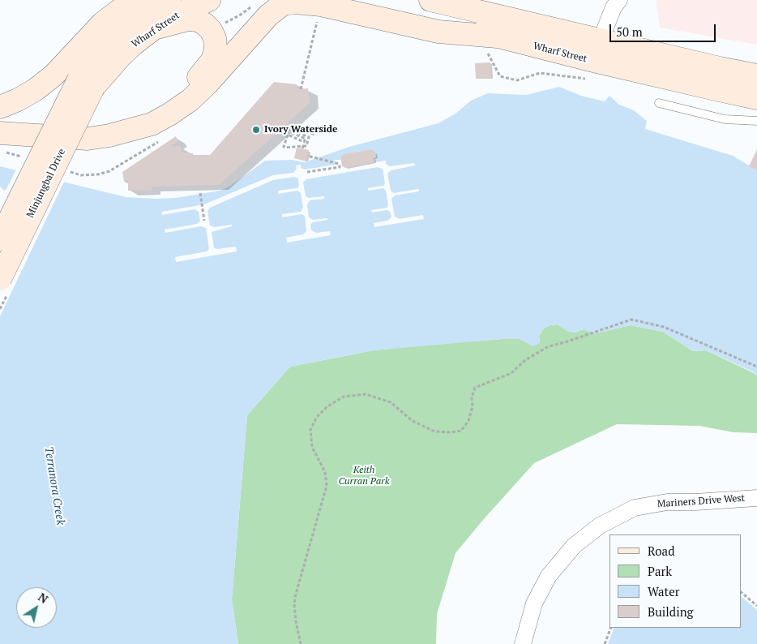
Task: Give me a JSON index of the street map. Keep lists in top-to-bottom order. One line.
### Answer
{"streets":{"main road":["Wharf Street","Minjungbal Drive"],"street":["Mariners Drive West"]},"crossings":[["Wharf Street","Minjungbal Drive"]],"water":["Terranora Creek"],"parks":["Keith Curran Park"],"places":["Ivory Waterside"],"legend":["Road","Park","Water","Building"],"scale_bar":"50 m","north":"top right"}
